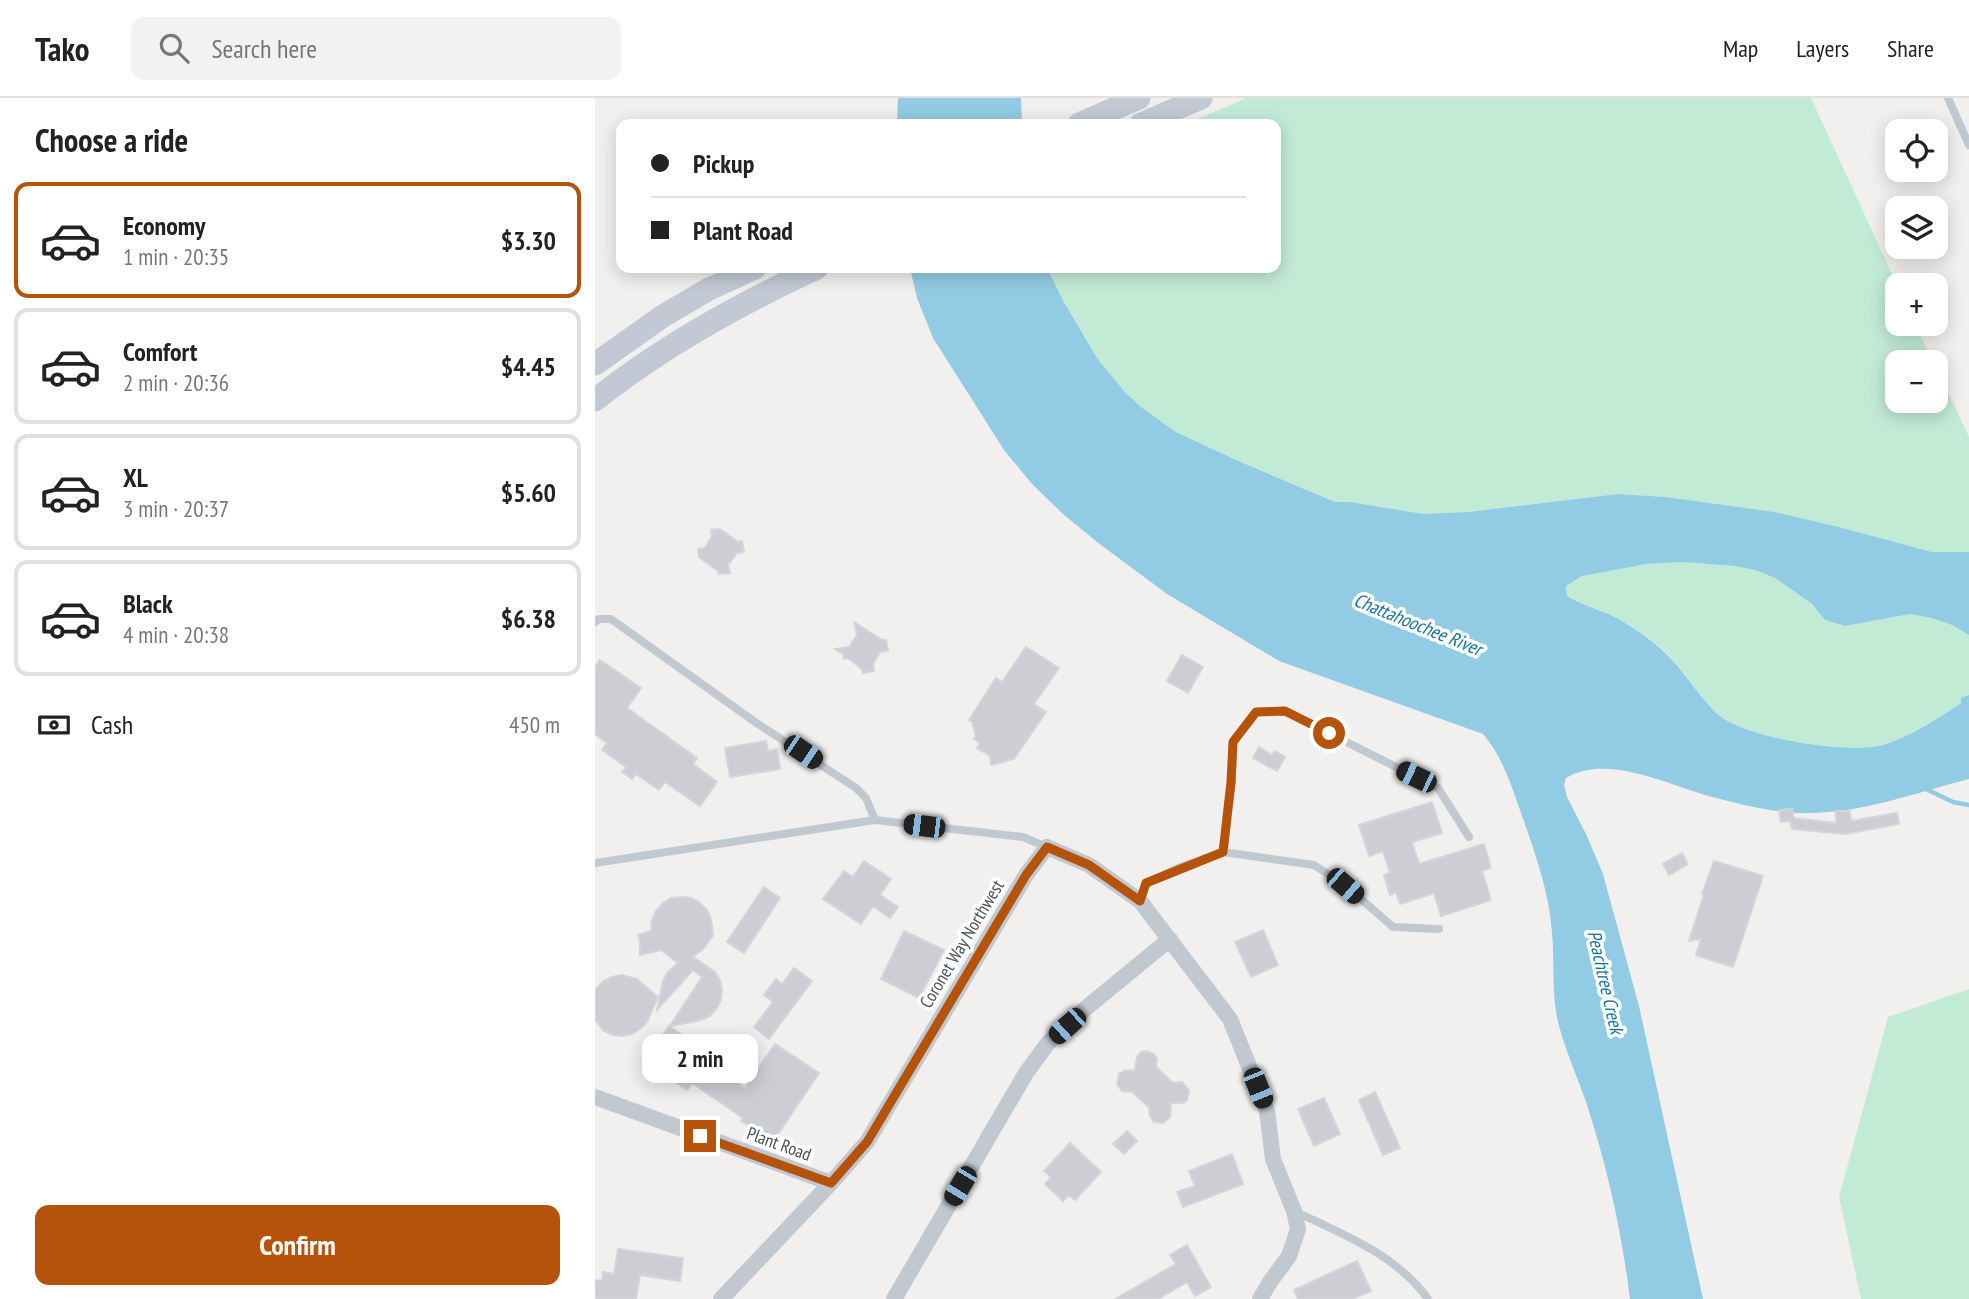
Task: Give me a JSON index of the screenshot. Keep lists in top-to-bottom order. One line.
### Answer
{"streets":{"street":["Coronet Way Northwest","Plant Road"]},"crossings":[["Coronet Way Northwest","Plant Road"]],"water":["Chattahoochee River","Peachtree Creek"],"page":{"header":"Tako","search":"Search here","nav":["Map","Layers","Share"],"heading":"Choose a ride","map_buttons":["+","−"],"banner":["Pickup","Plant Road"],"list":[{"name":"Economy","note":"1 min · 20:35","value":"$3.30"},{"name":"Comfort","note":"2 min · 20:36","value":"$4.45"},{"name":"XL","note":"3 min · 20:37","value":"$5.60"},{"name":"Black","note":"4 min · 20:38","value":"$6.38"}],"pay":["Cash","450 m"],"bubble":"2 min","buttons":"Confirm"}}
